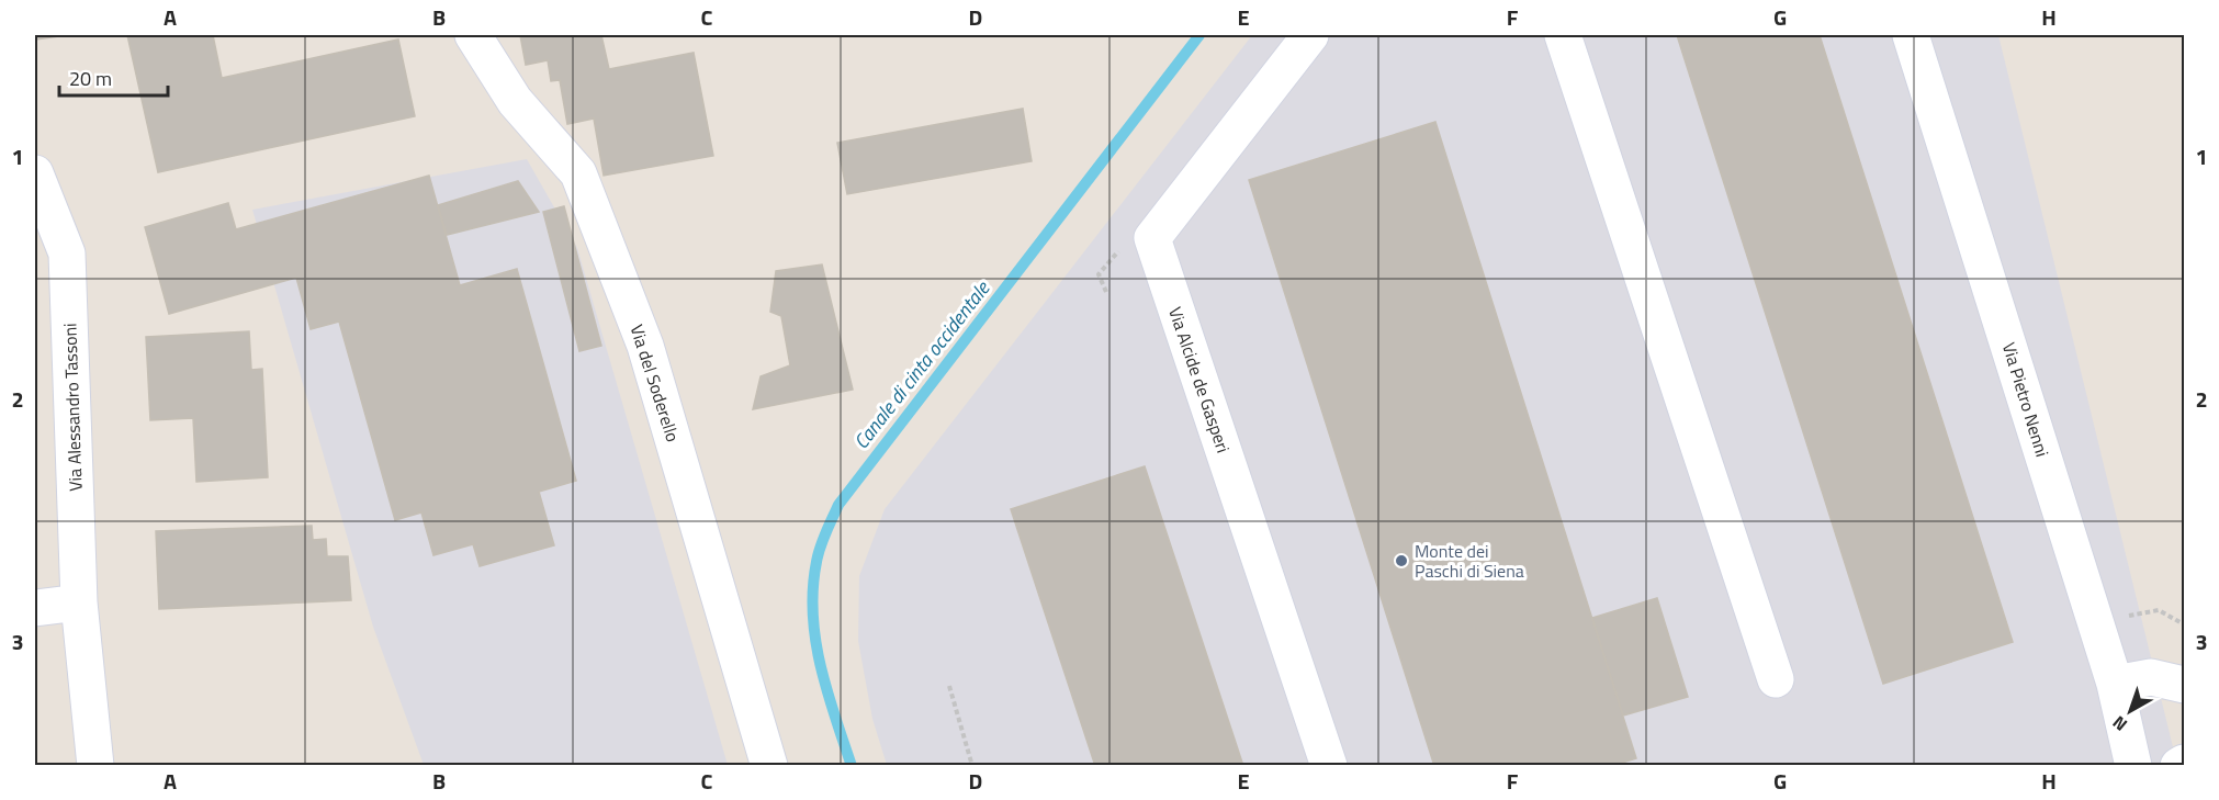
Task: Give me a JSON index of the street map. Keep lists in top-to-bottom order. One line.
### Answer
{"streets":{"street":["Via Alcide de Gasperi","Via del Soderello","Via Pietro Nenni","Via Alessandro Tassoni"]},"water":["Canale di cinta occidentale"],"places":["Monte dei Paschi di Siena"],"scale_bar":"20 m","north":"bottom left","grid":{"columns":["A","B","C","D","E","F","G","H"],"rows":["1","2","3"]}}
